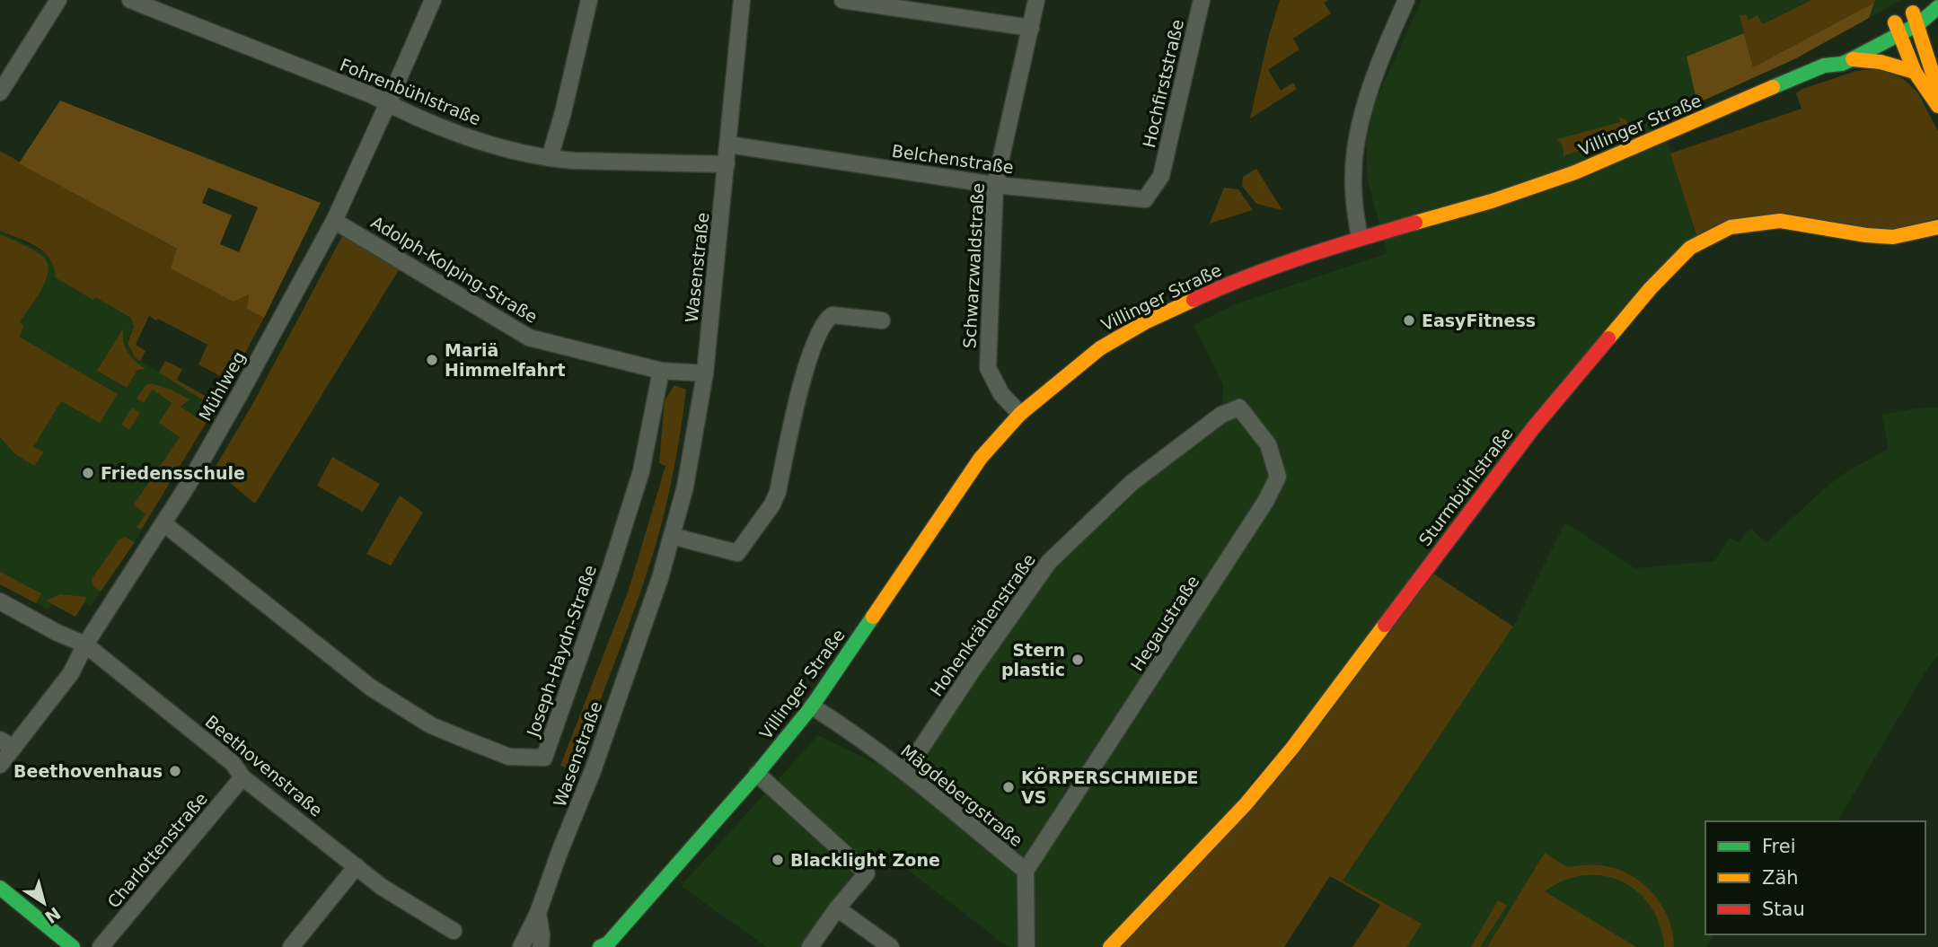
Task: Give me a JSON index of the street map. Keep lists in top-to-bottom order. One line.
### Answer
{"streets":{"main road":["Villinger Straße","Sturmbühlstraße"],"street":["Hochfirststraße","Fohrenbühlstraße","Belchenstraße","Schwarzwaldstraße","Wasenstraße","Adolph-Kolping-Straße","Mühlweg","Hegaustraße","Hohenkrähenstraße","Joseph-Haydn-Straße","Beethovenstraße","Mägdebergstraße","Charlottenstraße"]},"crossings":[["Hochfirststraße","Belchenstraße"],["Fohrenbühlstraße","Wasenstraße"],["Fohrenbühlstraße","Mühlweg"],["Villinger Straße","Schwarzwaldstraße"],["Villinger Straße","Mägdebergstraße"],["Belchenstraße","Schwarzwaldstraße"],["Belchenstraße","Wasenstraße"],["Wasenstraße","Adolph-Kolping-Straße"],["Adolph-Kolping-Straße","Mühlweg"],["Adolph-Kolping-Straße","Joseph-Haydn-Straße"],["Mühlweg","Joseph-Haydn-Straße"],["Mühlweg","Beethovenstraße"],["Hegaustraße","Hohenkrähenstraße"],["Hegaustraße","Mägdebergstraße"],["Hohenkrähenstraße","Mägdebergstraße"],["Beethovenstraße","Charlottenstraße"]],"places":["EasyFitness","Mariä Himmelfahrt","Friedensschule","Stern plastic","Beethovenhaus","KÖRPERSCHMIEDE VS","Blacklight Zone"],"legend":["Frei","Zäh","Stau"],"north":"bottom right"}
